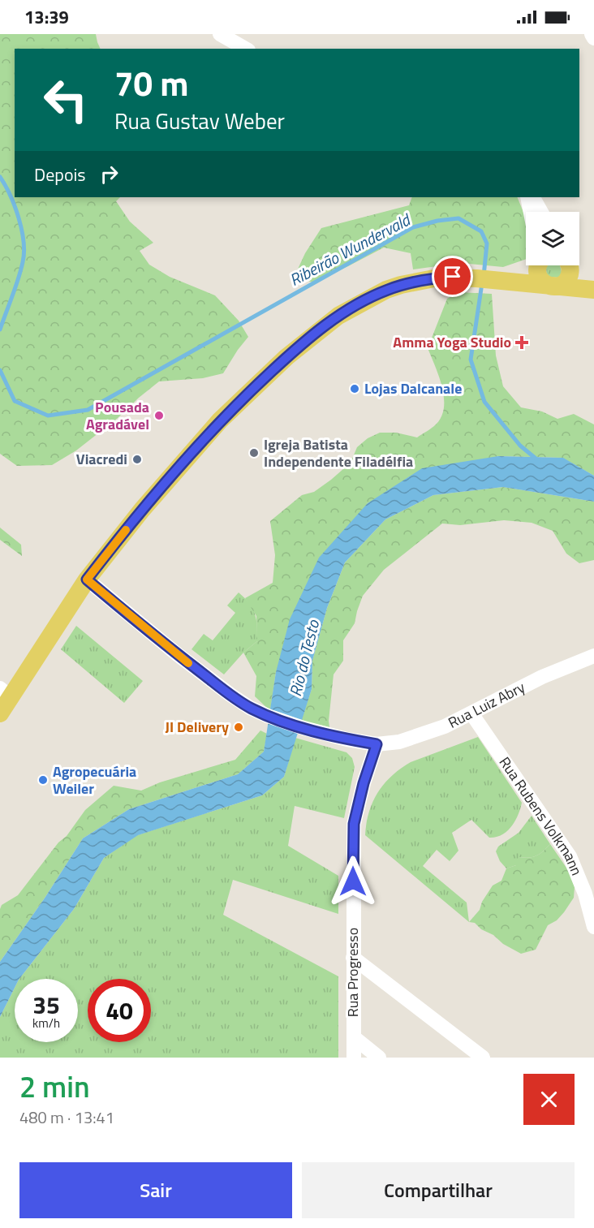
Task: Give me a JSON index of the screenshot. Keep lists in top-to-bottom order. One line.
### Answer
{"streets":{"street":["Rua Luiz Abry","Rua Rubens Volkmann","Rua Progresso"]},"crossings":[["Rua Luiz Abry","Rua Rubens Volkmann"],["Rua Luiz Abry","Rua Progresso"]],"water":["Ribeirão Wundervald","Rio do Testo"],"places":{"health":["Amma Yoga Studio"],"other":["Lojas Dalcanale","Pousada Agradável","Igreja Batista Independente Filadélfia","Viacredi","JI Delivery","Agropecuária Weiler"]},"page":{"status":"13:39","turn":["70 m","Rua Gustav Weber"],"then":"Depois","speed":"35 km/h","limit":"40","heading":["2 min","480 m · 13:41"],"buttons":["Sair","Compartilhar"]}}
